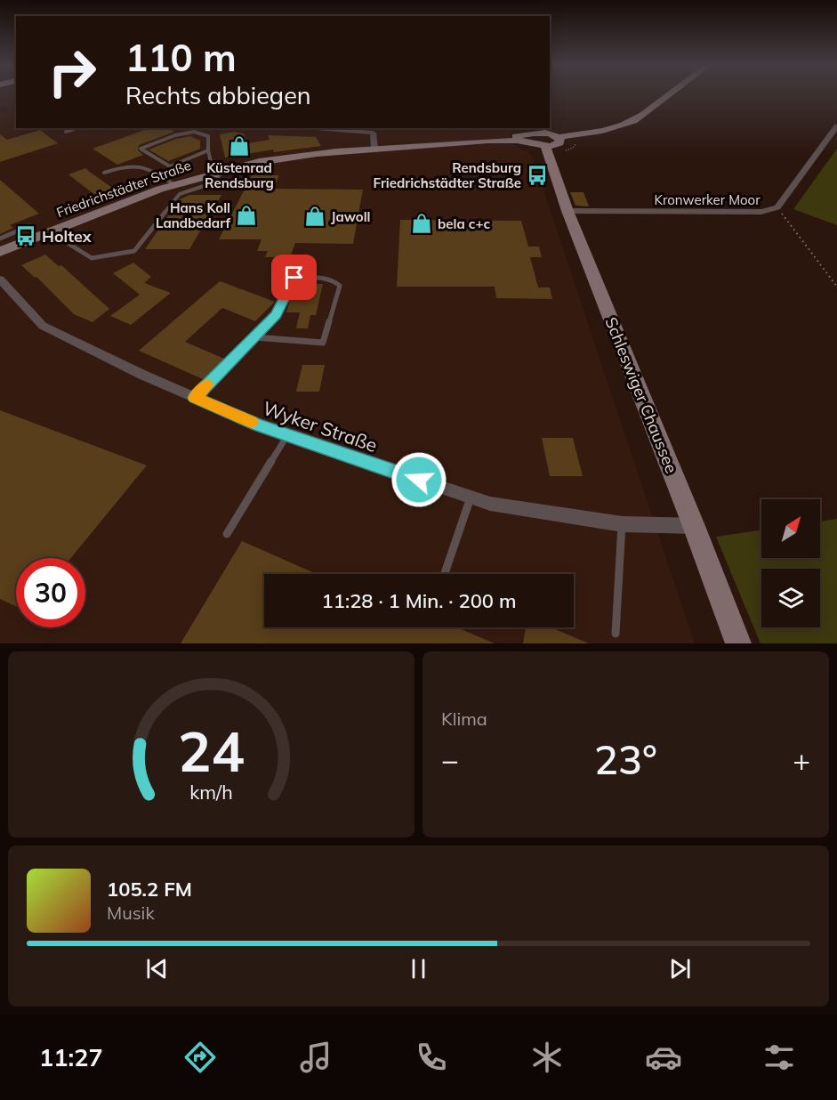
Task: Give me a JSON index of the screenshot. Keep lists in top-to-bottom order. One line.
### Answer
{"streets":{"street":["Friedrichstädter Straße","Kronwerker Moor","Schleswiger Chaussee","Wyker Straße"]},"crossings":[["Friedrichstädter Straße","Schleswiger Chaussee"],["Kronwerker Moor","Schleswiger Chaussee"],["Schleswiger Chaussee","Wyker Straße"]],"places":{"shop":["Küstenrad Rendsburg","Hans Koll Landbedarf","Jawoll","bela c+c"],"bus stop":["Rendsburg Friedrichstädter Straße","Holtex"]},"north":"top right","page":{"turn":["110 m","Rechts abbiegen"],"limit":"30","trip":"11:28 · 1 Min. · 200 m","tile":"Klima","heat":["−","23°","+"],"song":["105.2 FM","Musik"],"tabs":"11:27","gauge":["24","km/h"]}}
